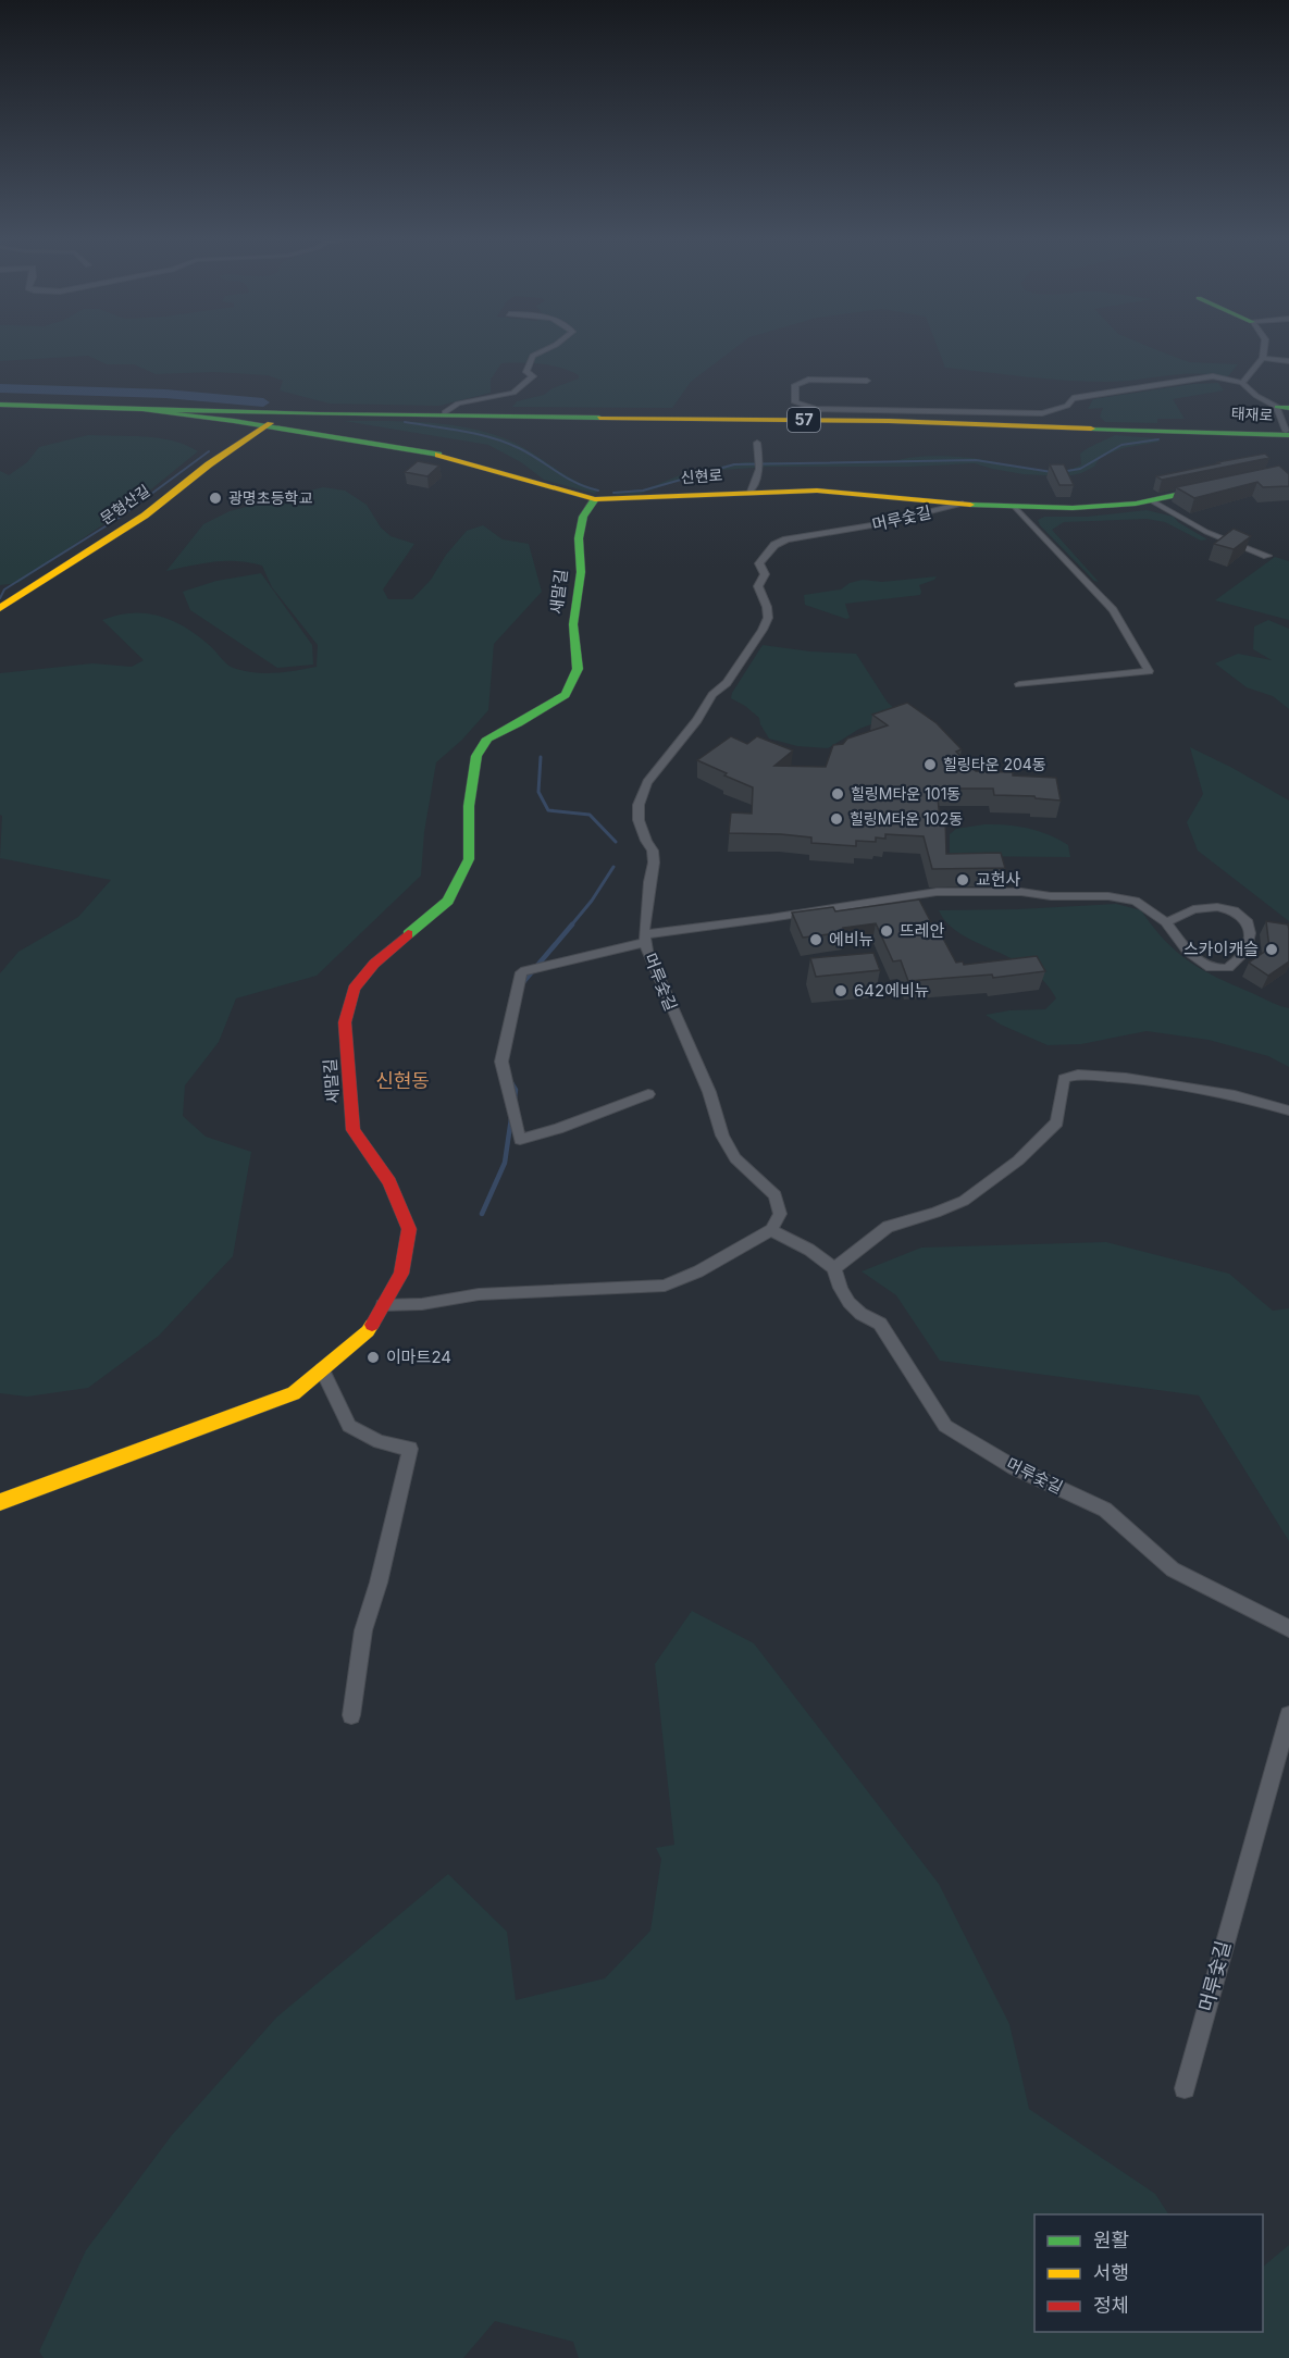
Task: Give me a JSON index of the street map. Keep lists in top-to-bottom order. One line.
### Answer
{"streets":{"main road":["태재로","57","신현로","문형산길","새말길"],"street":["머루숯길"]},"crossings":[["태재로","신현로"],["신현로","문형산길"],["신현로","머루숯길"],["신현로","새말길"]],"districts":["신현동"],"places":["광명초등학교","힐링타운 204동","힐링M타운 101동","힐링M타운 102동","교헌사","뜨레안","에비뉴","스카이캐슬","642에비뉴","이마트24"],"legend":["원활","서행","정체"]}
